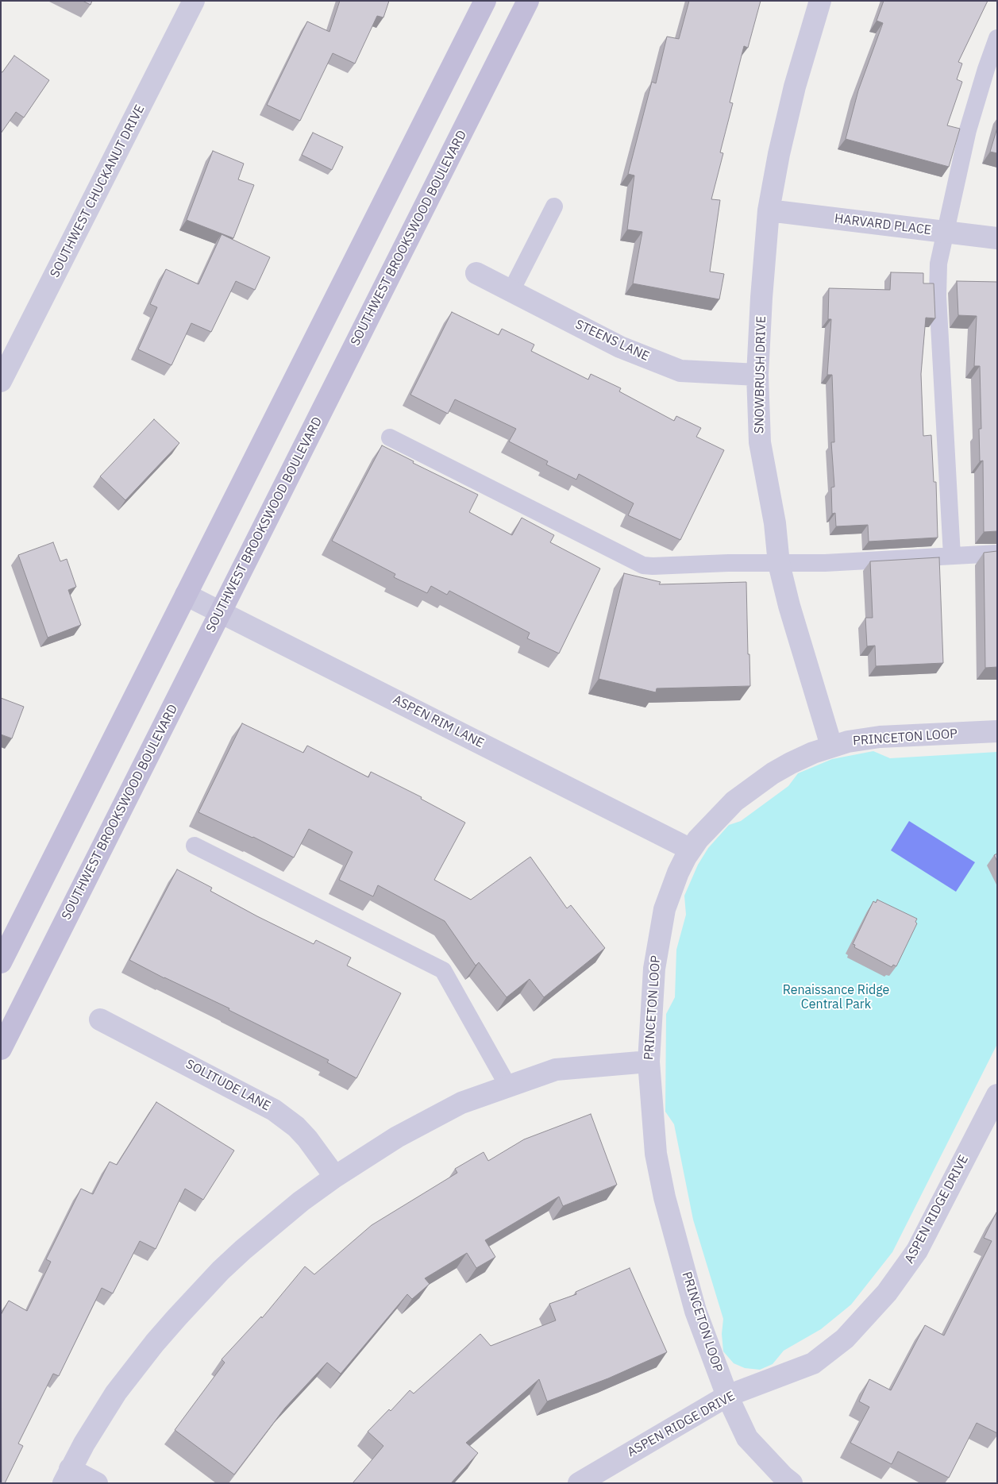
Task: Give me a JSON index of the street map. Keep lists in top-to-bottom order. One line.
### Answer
{"streets":{"main road":["SOUTHWEST BROOKSWOOD BOULEVARD"],"street":["SOUTHWEST CHUCKANUT DRIVE","HARVARD PLACE","STEENS LANE","SNOWBRUSH DRIVE","ASPEN RIM LANE","PRINCETON LOOP","SOLITUDE LANE","ASPEN RIDGE DRIVE"]},"crossings":[["HARVARD PLACE","SNOWBRUSH DRIVE"],["SOUTHWEST BROOKSWOOD BOULEVARD","ASPEN RIM LANE"],["STEENS LANE","SNOWBRUSH DRIVE"],["SNOWBRUSH DRIVE","PRINCETON LOOP"],["ASPEN RIM LANE","PRINCETON LOOP"],["PRINCETON LOOP","ASPEN RIDGE DRIVE"]],"parks":["Renaissance Ridge Central Park"]}
